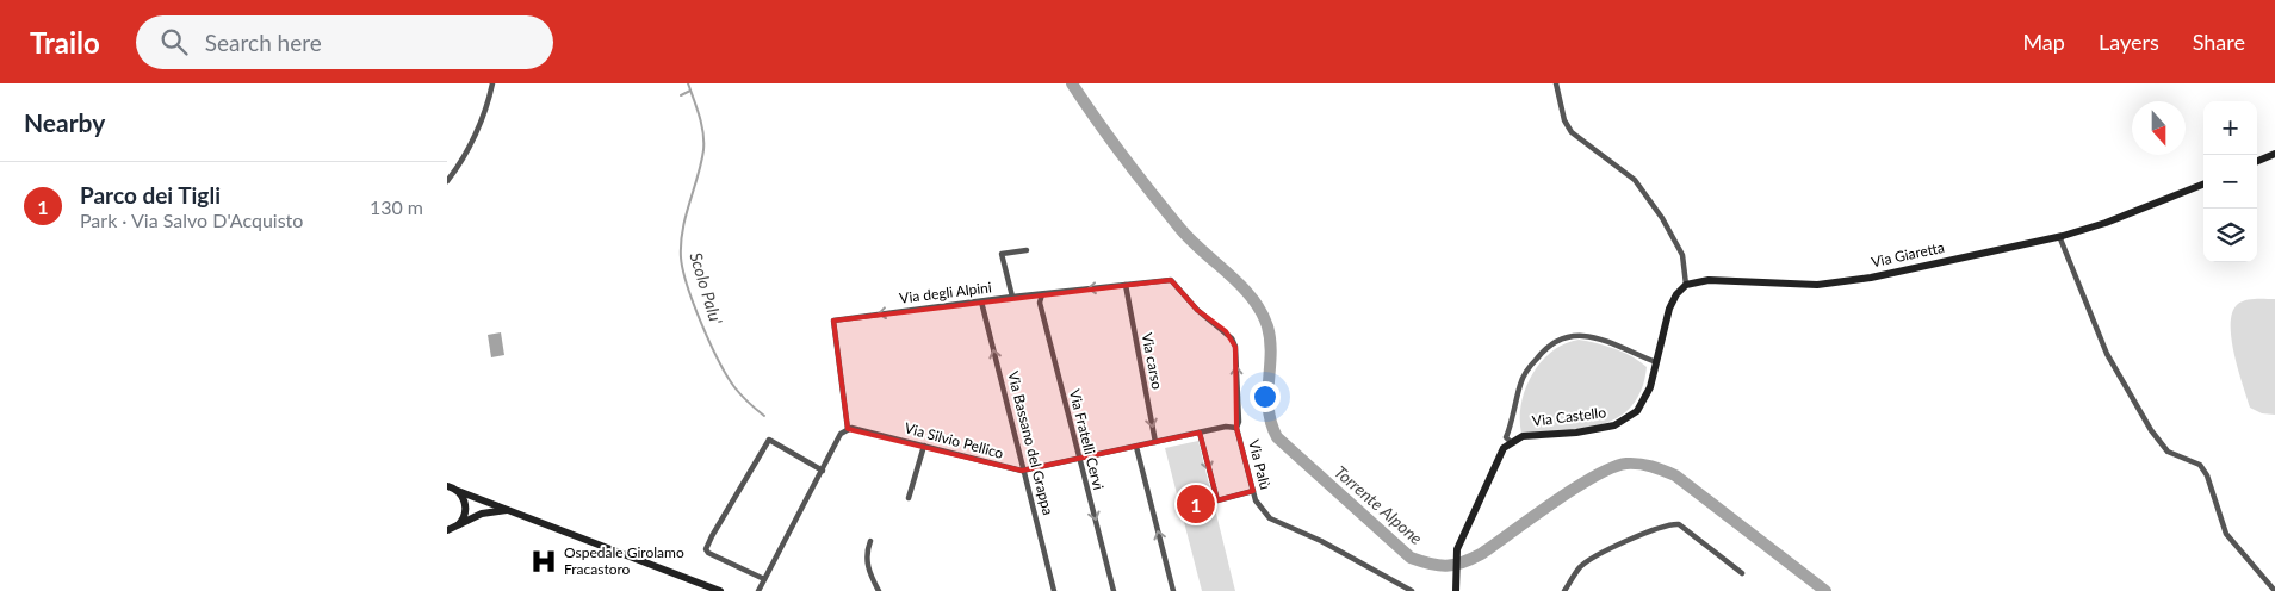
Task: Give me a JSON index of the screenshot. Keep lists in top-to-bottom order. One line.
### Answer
{"streets":{"street":["Via Giaretta","Via degli Alpini","Via carso","Via Castello","Via Fratelli Cervi","Via Silvio Pellico","Via Bassano del Grappa","Via Palù"]},"crossings":[["Via degli Alpini","Via carso"],["Via degli Alpini","Via Fratelli Cervi"],["Via degli Alpini","Via Silvio Pellico"],["Via degli Alpini","Via Bassano del Grappa"],["Via degli Alpini","Via Palù"],["Via carso","Via Silvio Pellico"],["Via Fratelli Cervi","Via Silvio Pellico"],["Via Silvio Pellico","Via Bassano del Grappa"],["Via Silvio Pellico","Via Palù"]],"one_way":["Via carso","Via Fratelli Cervi","Via Bassano del Grappa","Via Palù"],"water":["Scolo Palu'","Torrente Alpone"],"places":{"hospital":["Ospedale Girolamo Fracastoro"]},"north":"bottom","page":{"header":"Trailo","search":"Search here","nav":["Map","Layers","Share"],"heading":"Nearby","map_buttons":["+","−"],"list":[{"mark":"1","name":"Parco dei Tigli","note":"Park · Via Salvo D'Acquisto","value":"130 m"}],"pins":"1"}}
